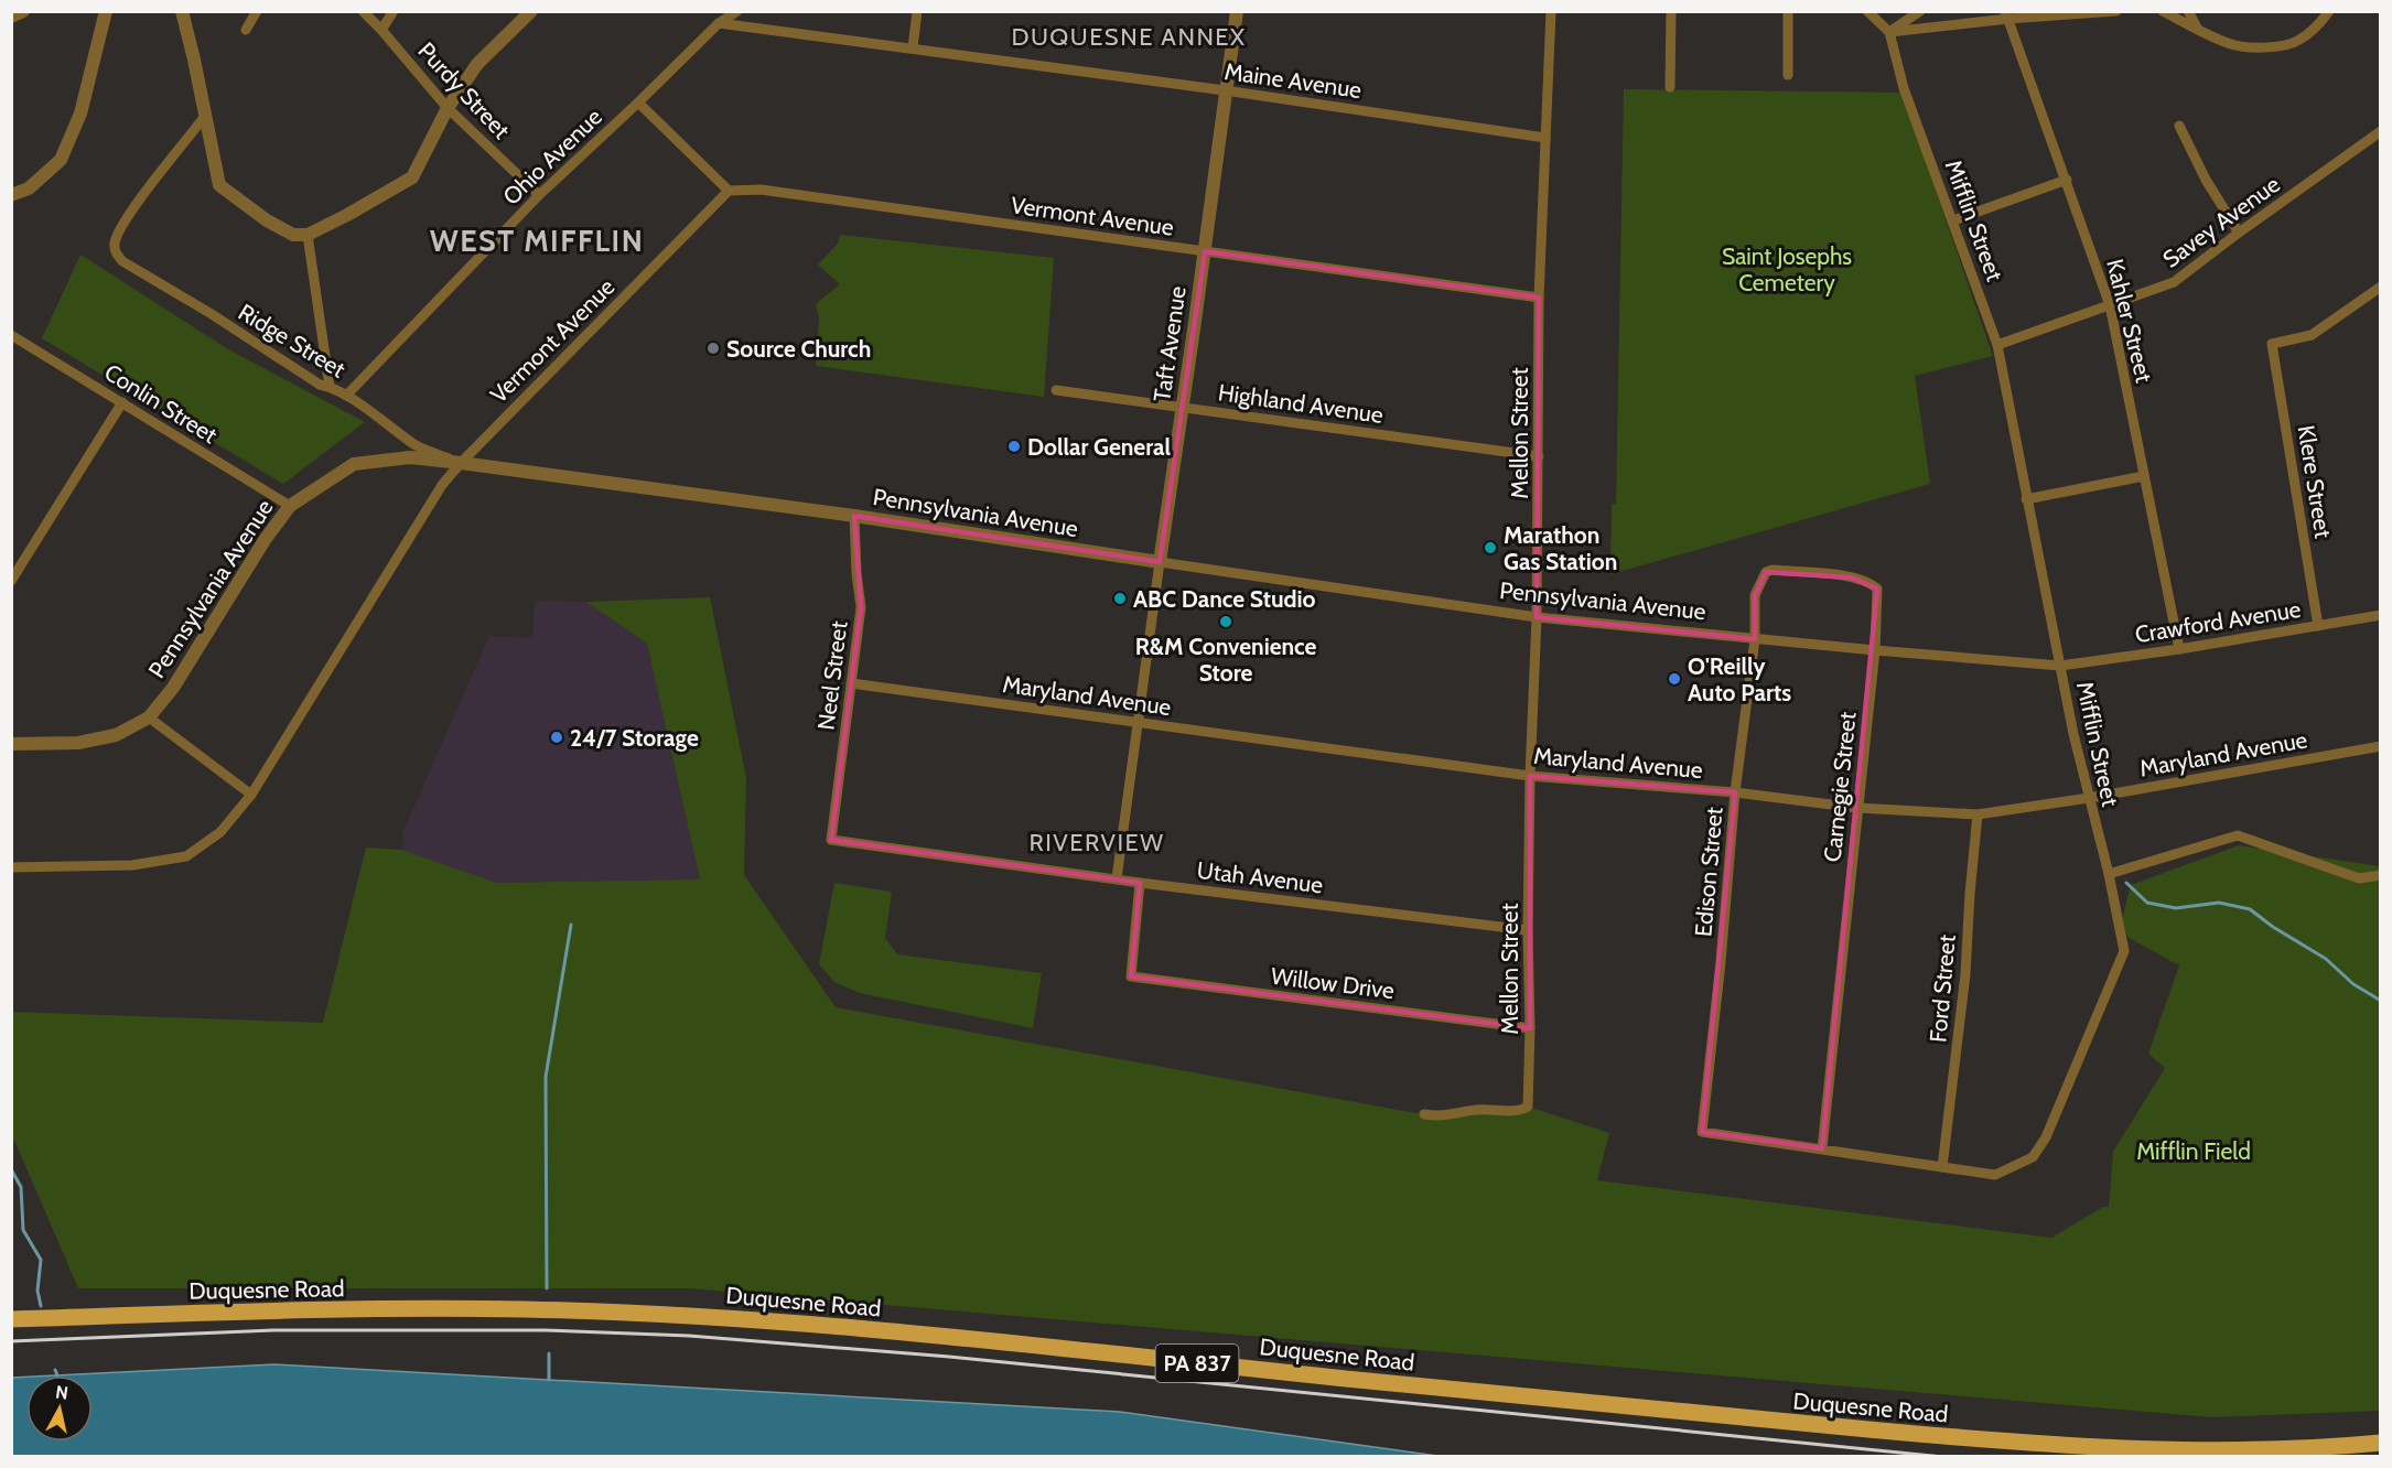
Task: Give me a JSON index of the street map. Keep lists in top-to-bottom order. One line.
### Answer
{"streets":{"main road":["Duquesne Road","PA 837"],"street":["Maine Avenue","Purdy Street","Ohio Avenue","Vermont Avenue","Mifflin Street","Savey Avenue","Kahler Street","Ridge Street","Taft Avenue","Conlin Street","Highland Avenue","Mellon Street","Klere Street","Pennsylvania Avenue","Crawford Avenue","Neel Street","Maryland Avenue","Carnegie Street","Edison Street","Utah Avenue","Willow Drive","Ford Street"]},"crossings":[["Maine Avenue","Ohio Avenue"],["Maine Avenue","Taft Avenue"],["Maine Avenue","Mellon Street"],["Purdy Street","Ohio Avenue"],["Ohio Avenue","Ridge Street"],["Vermont Avenue","Ridge Street"],["Vermont Avenue","Taft Avenue"],["Vermont Avenue","Mellon Street"],["Vermont Avenue","Pennsylvania Avenue"],["Mifflin Street","Savey Avenue"],["Mifflin Street","Pennsylvania Avenue"],["Mifflin Street","Crawford Avenue"],["Mifflin Street","Maryland Avenue"],["Mifflin Street","Carnegie Street"],["Mifflin Street","Edison Street"],["Mifflin Street","Ford Street"],["Savey Avenue","Kahler Street"],["Kahler Street","Crawford Avenue"],["Ridge Street","Pennsylvania Avenue"],["Taft Avenue","Highland Avenue"],["Taft Avenue","Pennsylvania Avenue"],["Taft Avenue","Maryland Avenue"],["Taft Avenue","Utah Avenue"],["Conlin Street","Pennsylvania Avenue"],["Highland Avenue","Mellon Street"],["Mellon Street","Pennsylvania Avenue"],["Mellon Street","Maryland Avenue"],["Mellon Street","Utah Avenue"],["Mellon Street","Willow Drive"],["Klere Street","Crawford Avenue"],["Pennsylvania Avenue","Crawford Avenue"],["Pennsylvania Avenue","Neel Street"],["Pennsylvania Avenue","Carnegie Street"],["Pennsylvania Avenue","Edison Street"],["Neel Street","Maryland Avenue"],["Neel Street","Utah Avenue"],["Maryland Avenue","Carnegie Street"],["Maryland Avenue","Edison Street"],["Maryland Avenue","Ford Street"],["Carnegie Street","Edison Street"],["Utah Avenue","Willow Drive"]],"districts":["DUQUESNE ANNEX","WEST MIFFLIN","RIVERVIEW"],"parks":["Saint Josephs Cemetery","Mifflin Field"],"places":["Source Church","Dollar General","Marathon Gas Station","ABC Dance Studio","R&M Convenience Store","O'Reilly Auto Parts","24/7 Storage"],"north":"top"}
